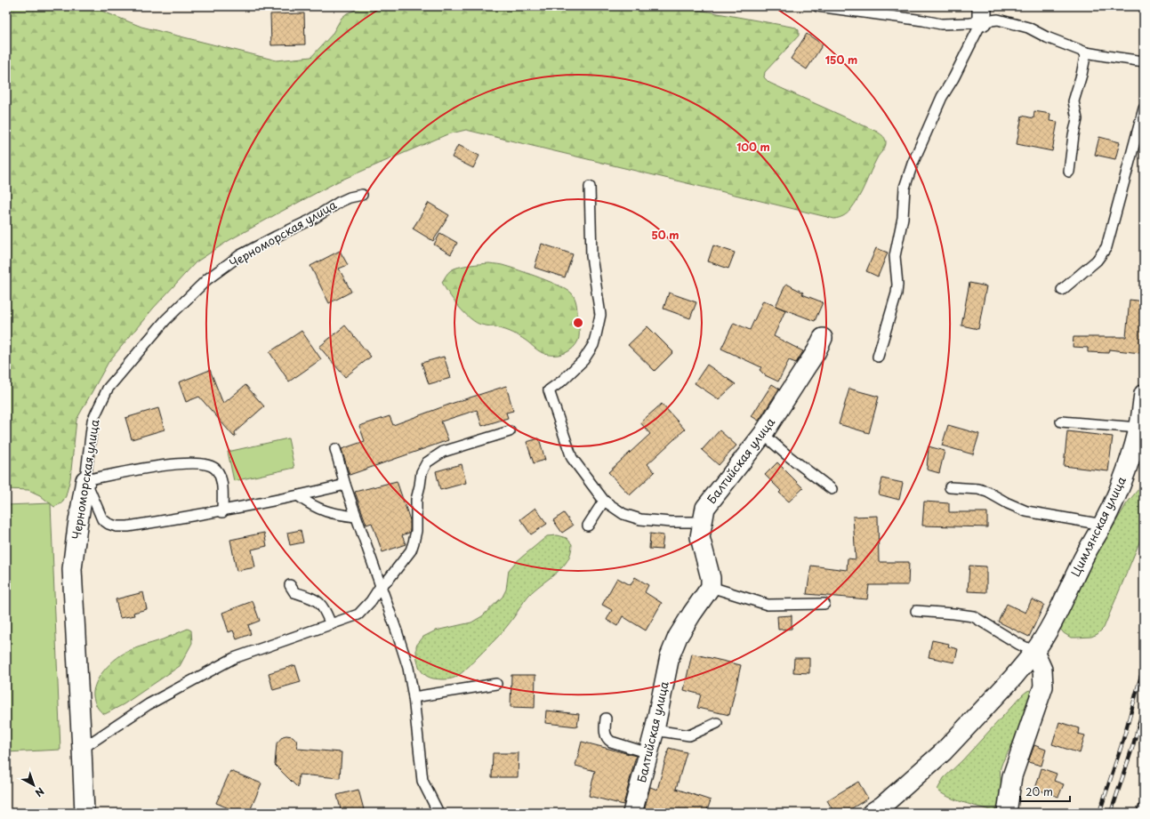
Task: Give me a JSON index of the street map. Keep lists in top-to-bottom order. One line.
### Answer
{"streets":{"street":["Черноморская улица","Балтийская улица","Цимлянская улица"]},"scale_bar":"20 m","north":"bottom right","rings":["150 m","100 m","50 m"]}
